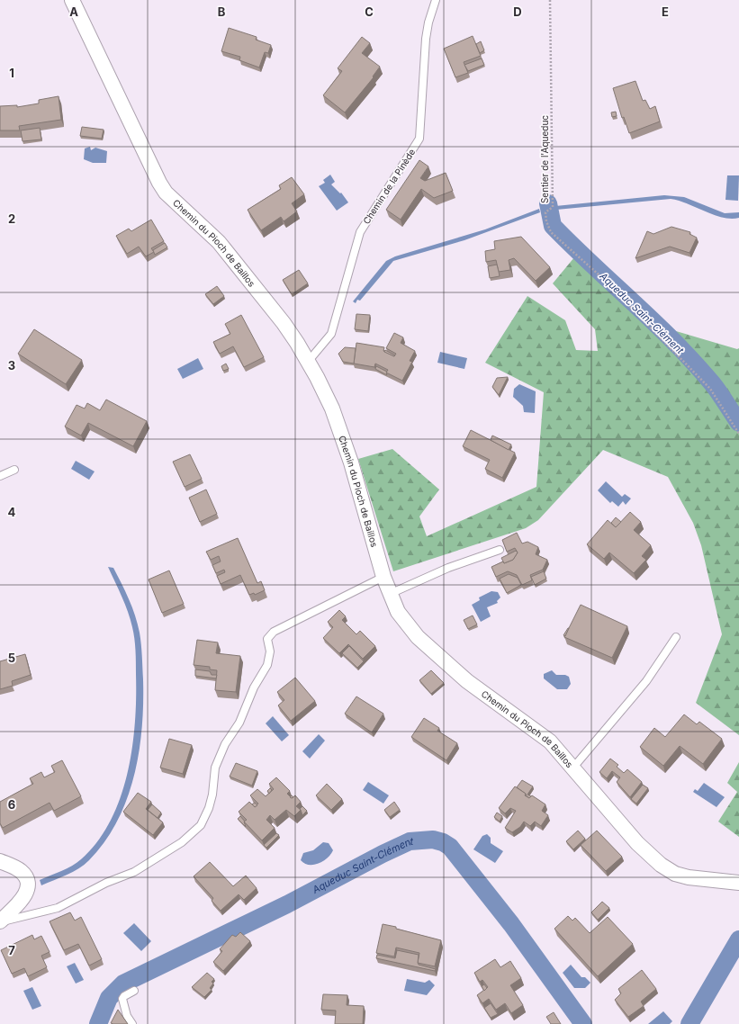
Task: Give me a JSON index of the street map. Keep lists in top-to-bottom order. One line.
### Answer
{"streets":{"street":["Chemin du Pioch de Baillos"],"lane":["Chemin de la Pinède"],"path":["Sentier de l'Aqueduc"]},"crossings":[["Chemin de la Pinède","Chemin du Pioch de Baillos"]],"water":["Aqueduc Saint-Clément"],"grid":{"columns":["A","B","C","D","E"],"rows":["1","2","3","4","5","6","7"]}}
